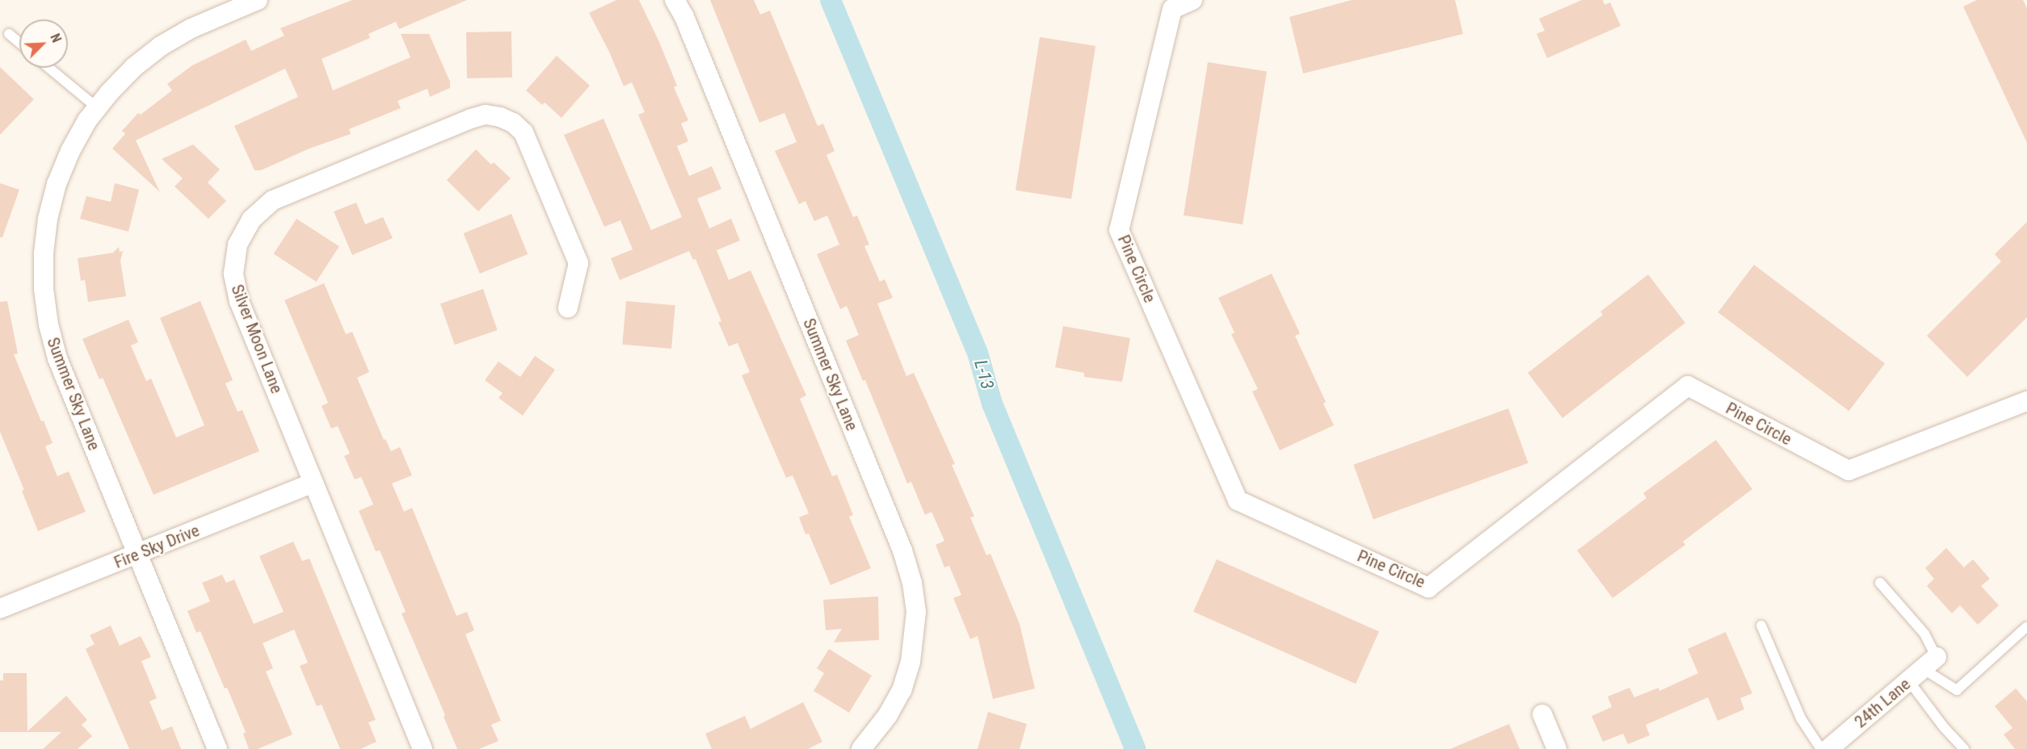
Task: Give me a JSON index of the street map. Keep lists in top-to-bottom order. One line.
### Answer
{"streets":{"street":["Pine Circle","Silver Moon Lane","Summer Sky Lane","Fire Sky Drive","24th Lane"]},"crossings":[["Silver Moon Lane","Fire Sky Drive"],["Summer Sky Lane","Fire Sky Drive"]],"water":["L-13"],"north":"top right"}
